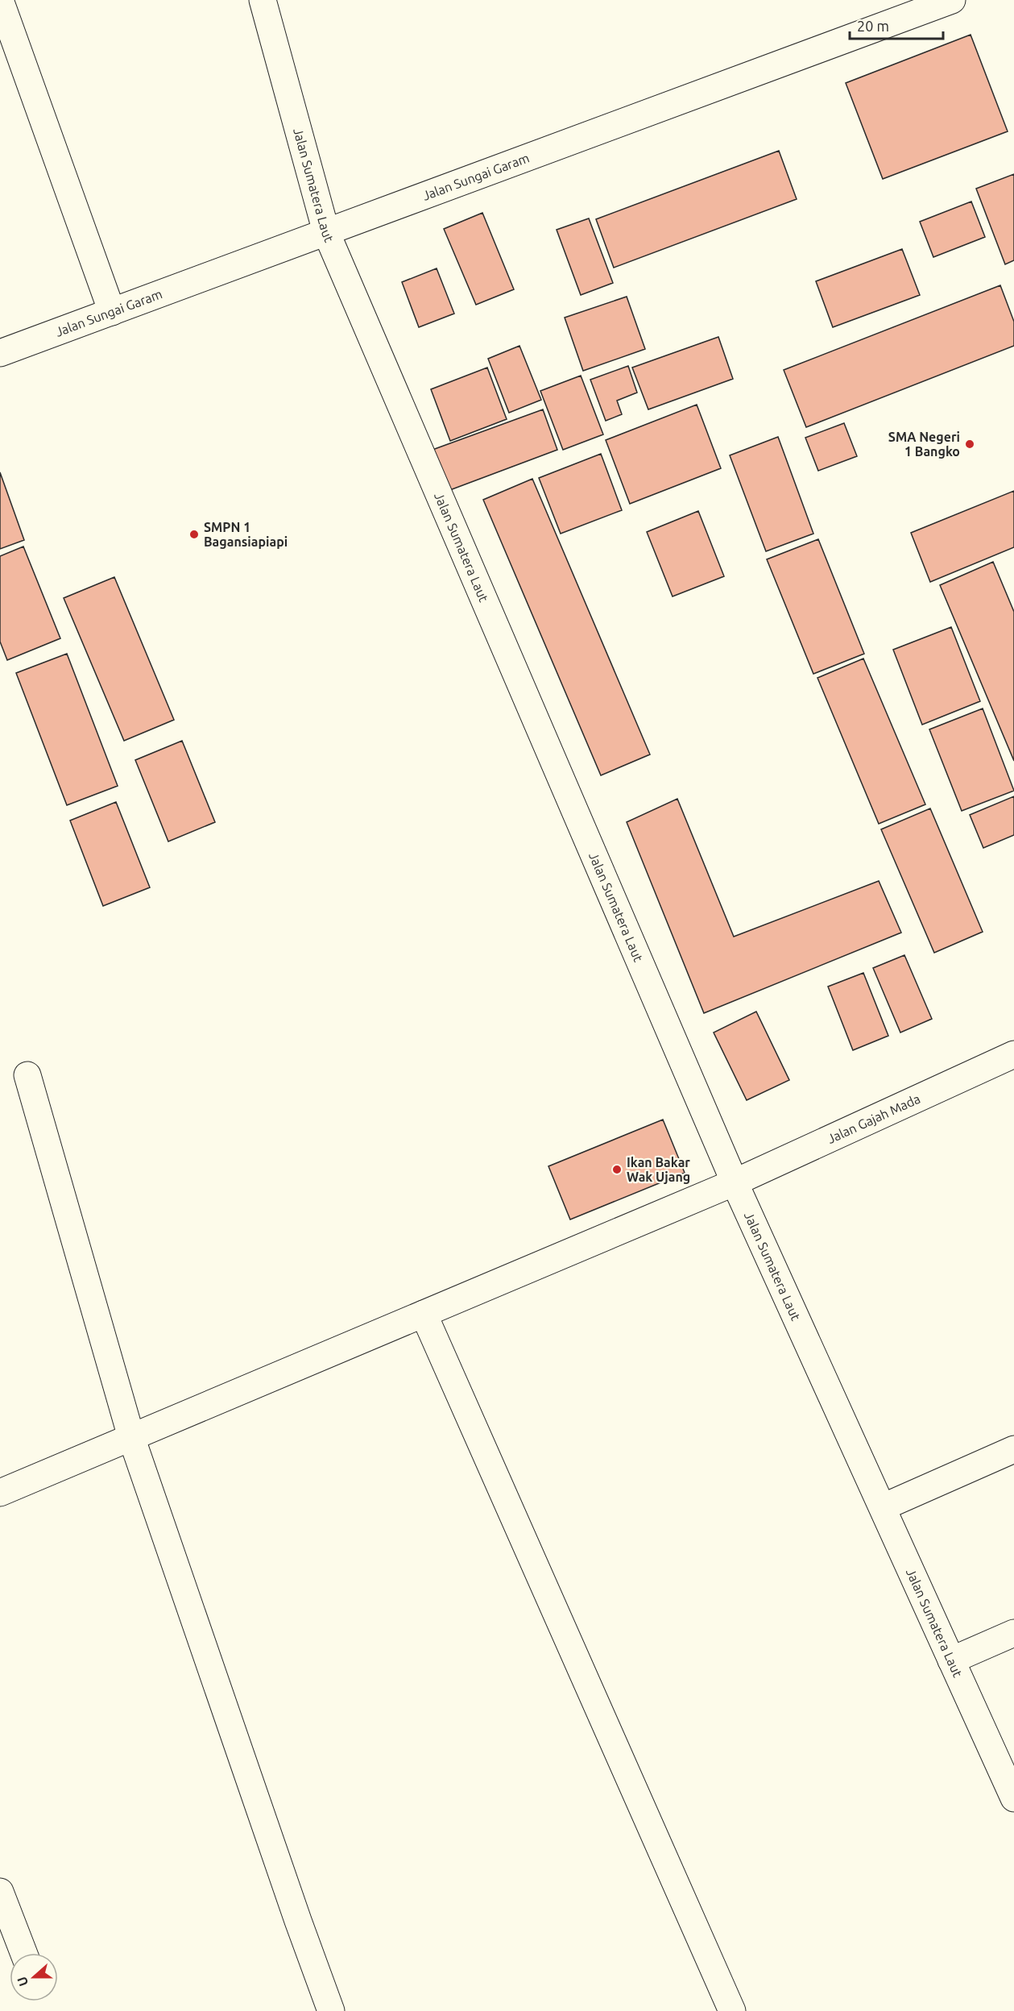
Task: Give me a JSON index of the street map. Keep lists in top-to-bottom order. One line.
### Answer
{"streets":{"street":["Jalan Sungai Garam","Jalan Sumatera Laut","Jalan Gajah Mada"]},"crossings":[["Jalan Sungai Garam","Jalan Sumatera Laut"],["Jalan Sumatera Laut","Jalan Gajah Mada"]],"places":["SMA Negeri 1 Bangko","SMPN 1 Bagansiapiapi","Ikan Bakar Wak Ujang"],"scale_bar":"20 m","north":"left"}
